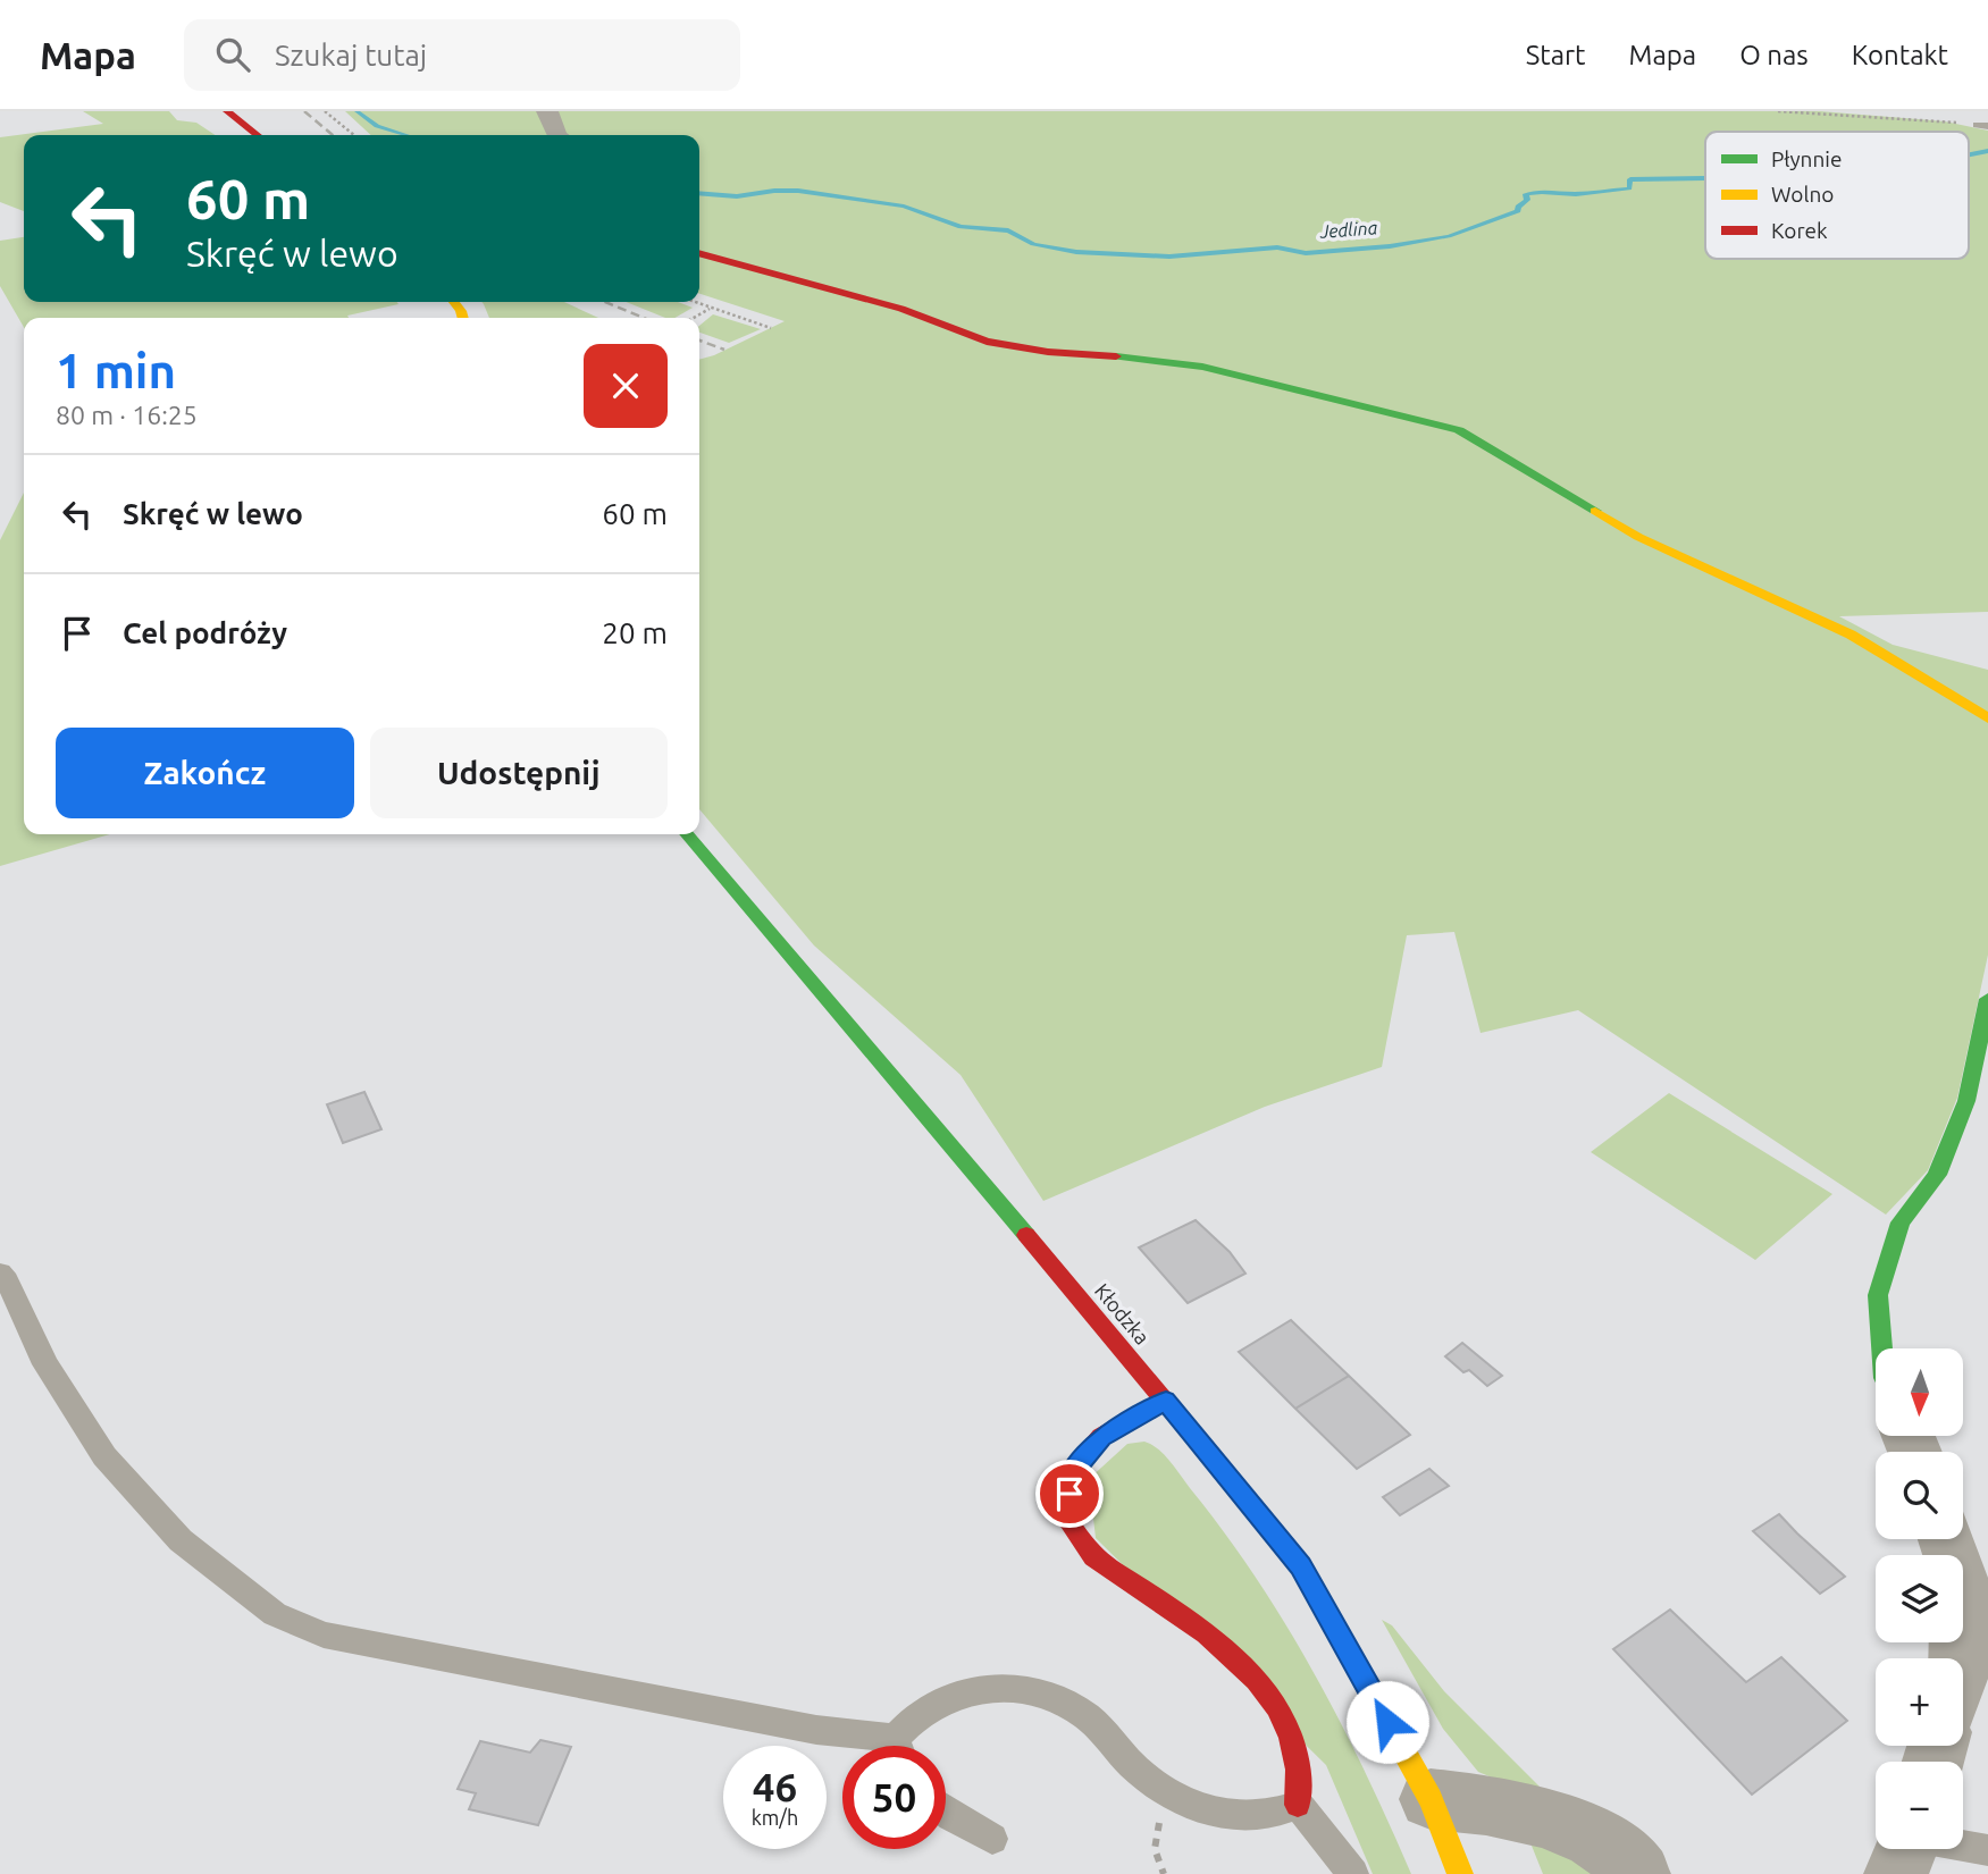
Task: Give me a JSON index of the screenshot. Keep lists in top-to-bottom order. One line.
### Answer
{"streets":{"street":["Kłodzka"]},"water":["Jedlina"],"legend":["Płynnie","Wolno","Korek"],"north":"bottom","page":{"header":"Mapa","search":"Szukaj tutaj","nav":["Start","Mapa","O nas","Kontakt"],"turn":["60 m","Skręć w lewo"],"heading":["1 min","80 m · 16:25"],"list":[{"name":"Skręć w lewo","value":"60 m"},{"name":"Cel podróży","value":"20 m"}],"buttons":["Zakończ","Udostępnij"],"map_buttons":["+","−"],"speed":"46 km/h","limit":"50"}}
